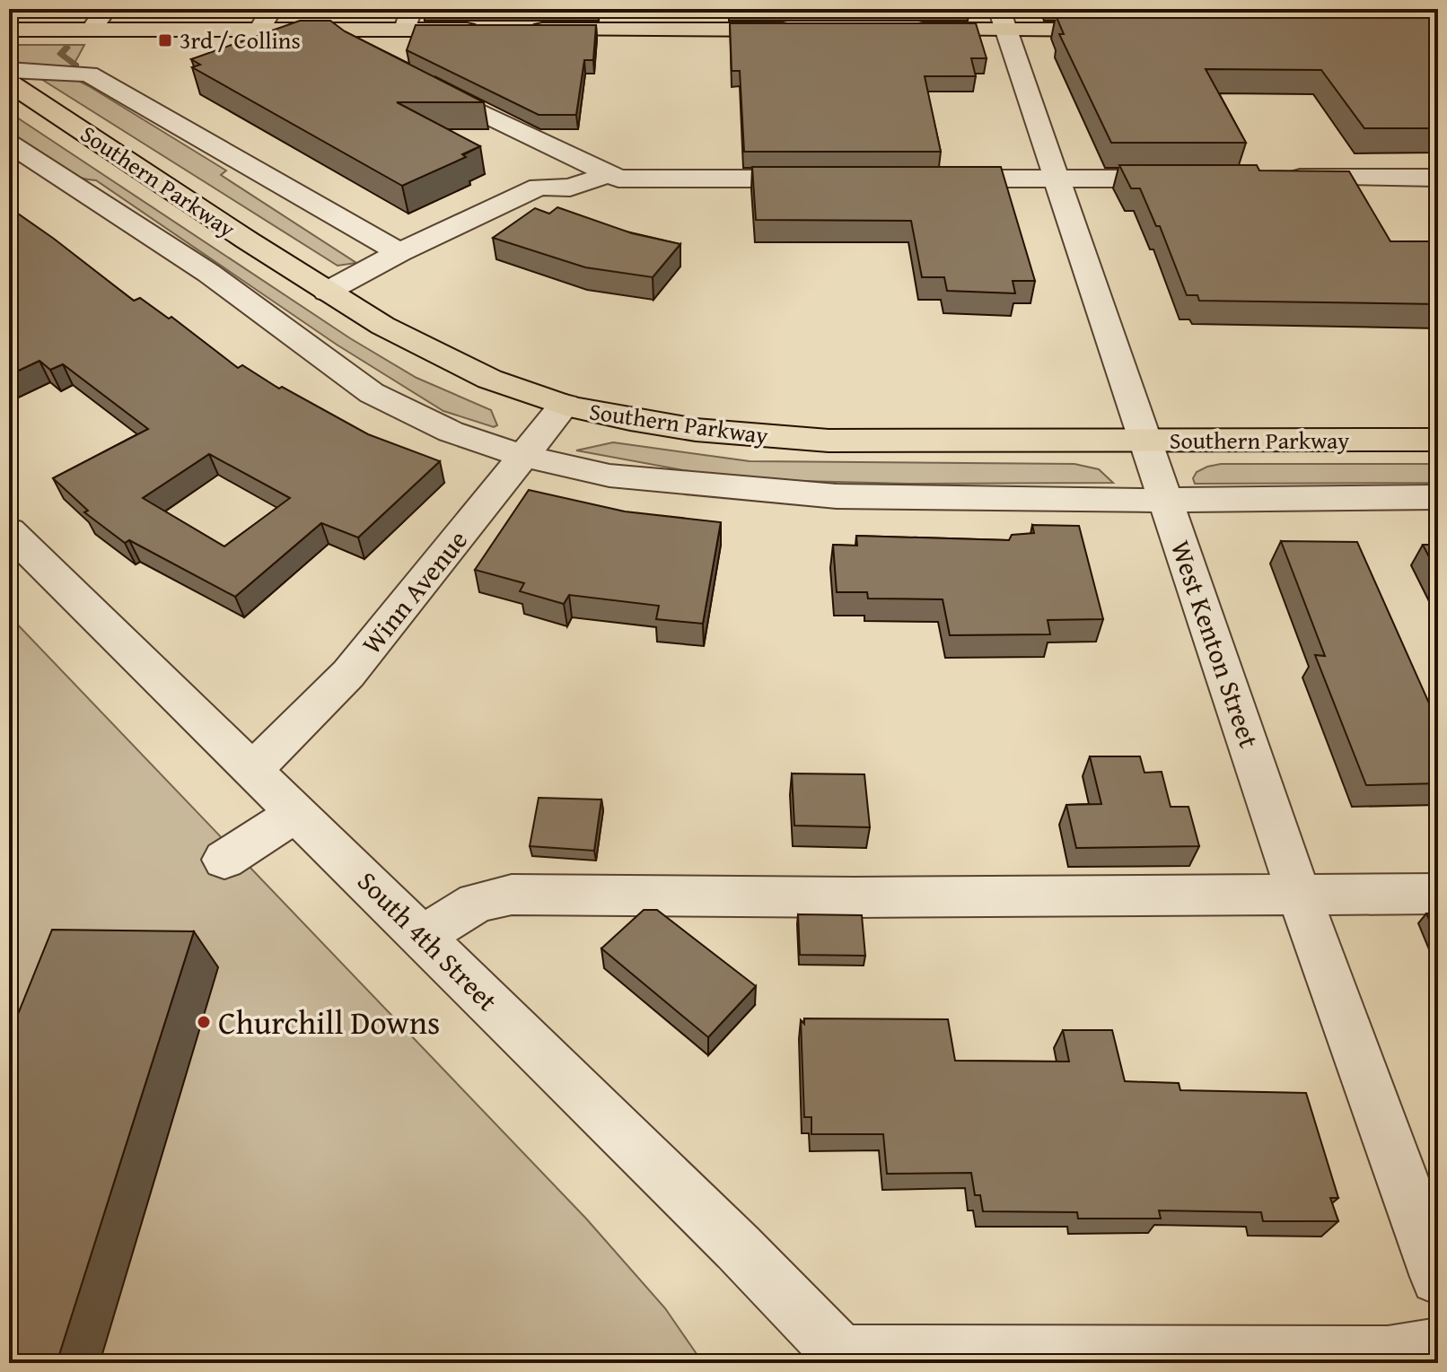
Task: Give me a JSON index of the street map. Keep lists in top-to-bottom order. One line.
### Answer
{"streets":{"main road":["Southern Parkway"],"street":["Winn Avenue","West Kenton Street","South 4th Street"]},"crossings":[["Southern Parkway","Winn Avenue"],["Southern Parkway","West Kenton Street"],["Winn Avenue","South 4th Street"]],"places":{"transit":["3rd / Collins"],"other":["Churchill Downs"]}}
